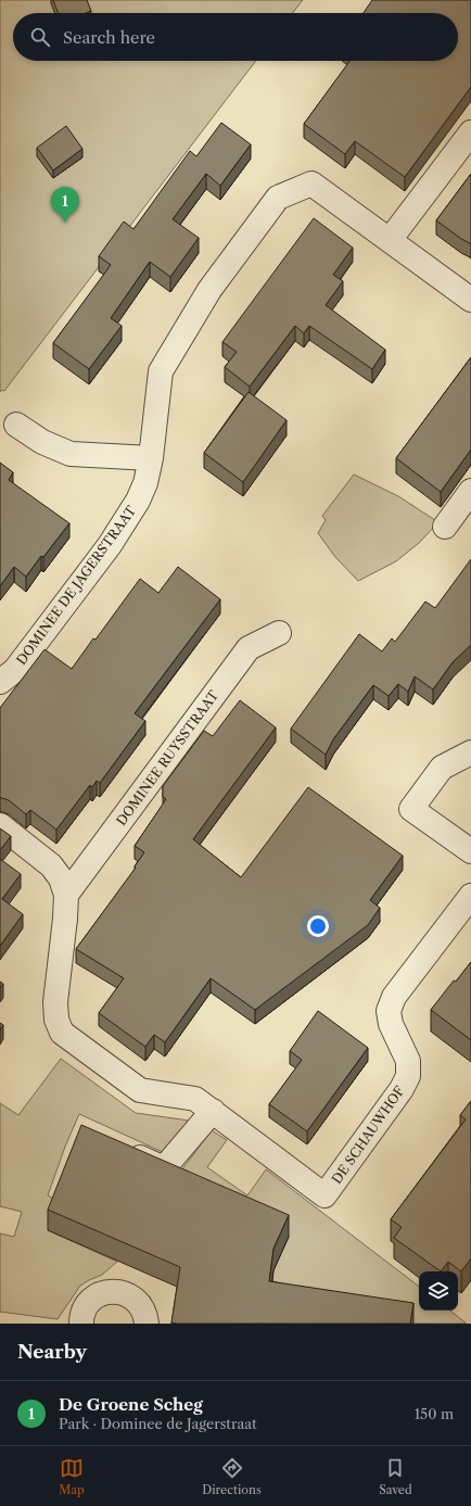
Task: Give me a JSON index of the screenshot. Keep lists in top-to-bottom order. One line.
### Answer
{"streets":{"street":["DOMINEE DE JAGERSTRAAT","DOMINEE RUYSSTRAAT","DE SCHAUWHOF"]},"page":{"search":"Search here","pins":"1","heading":"Nearby","list":[{"mark":"1","name":"De Groene Scheg","note":"Park · Dominee de Jagerstraat","value":"150 m"}],"nav":["Map","Directions","Saved"]}}
